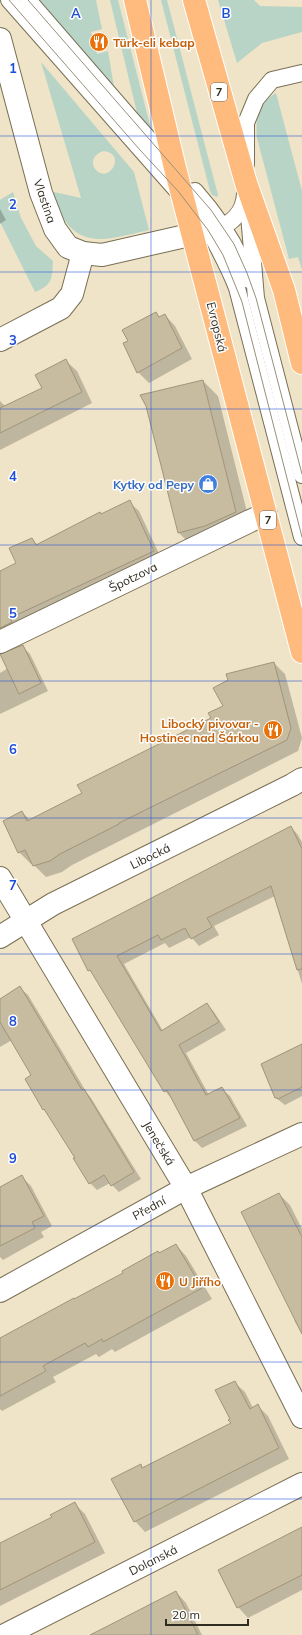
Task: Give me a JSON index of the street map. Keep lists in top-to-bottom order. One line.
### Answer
{"streets":{"main road":["7","Evropská"],"street":["Vlastina","Špotzova","Libocká","Jenečská","Přední","Dolanská"]},"crossings":[["7","Vlastina"],["Vlastina","Evropská"],["Evropská","Špotzova"],["Libocká","Jenečská"],["Jenečská","Přední"]],"places":{"restaurant":["Türk-eli kebap","Libocký pivovar - Hostinec nad Šárkou","U Jiřího"],"shop":["Kytky od Pepy"]},"scale_bar":"20 m","grid":{"columns":["A","B"],"rows":["1","2","3","4","5","6","7","8","9"]}}
